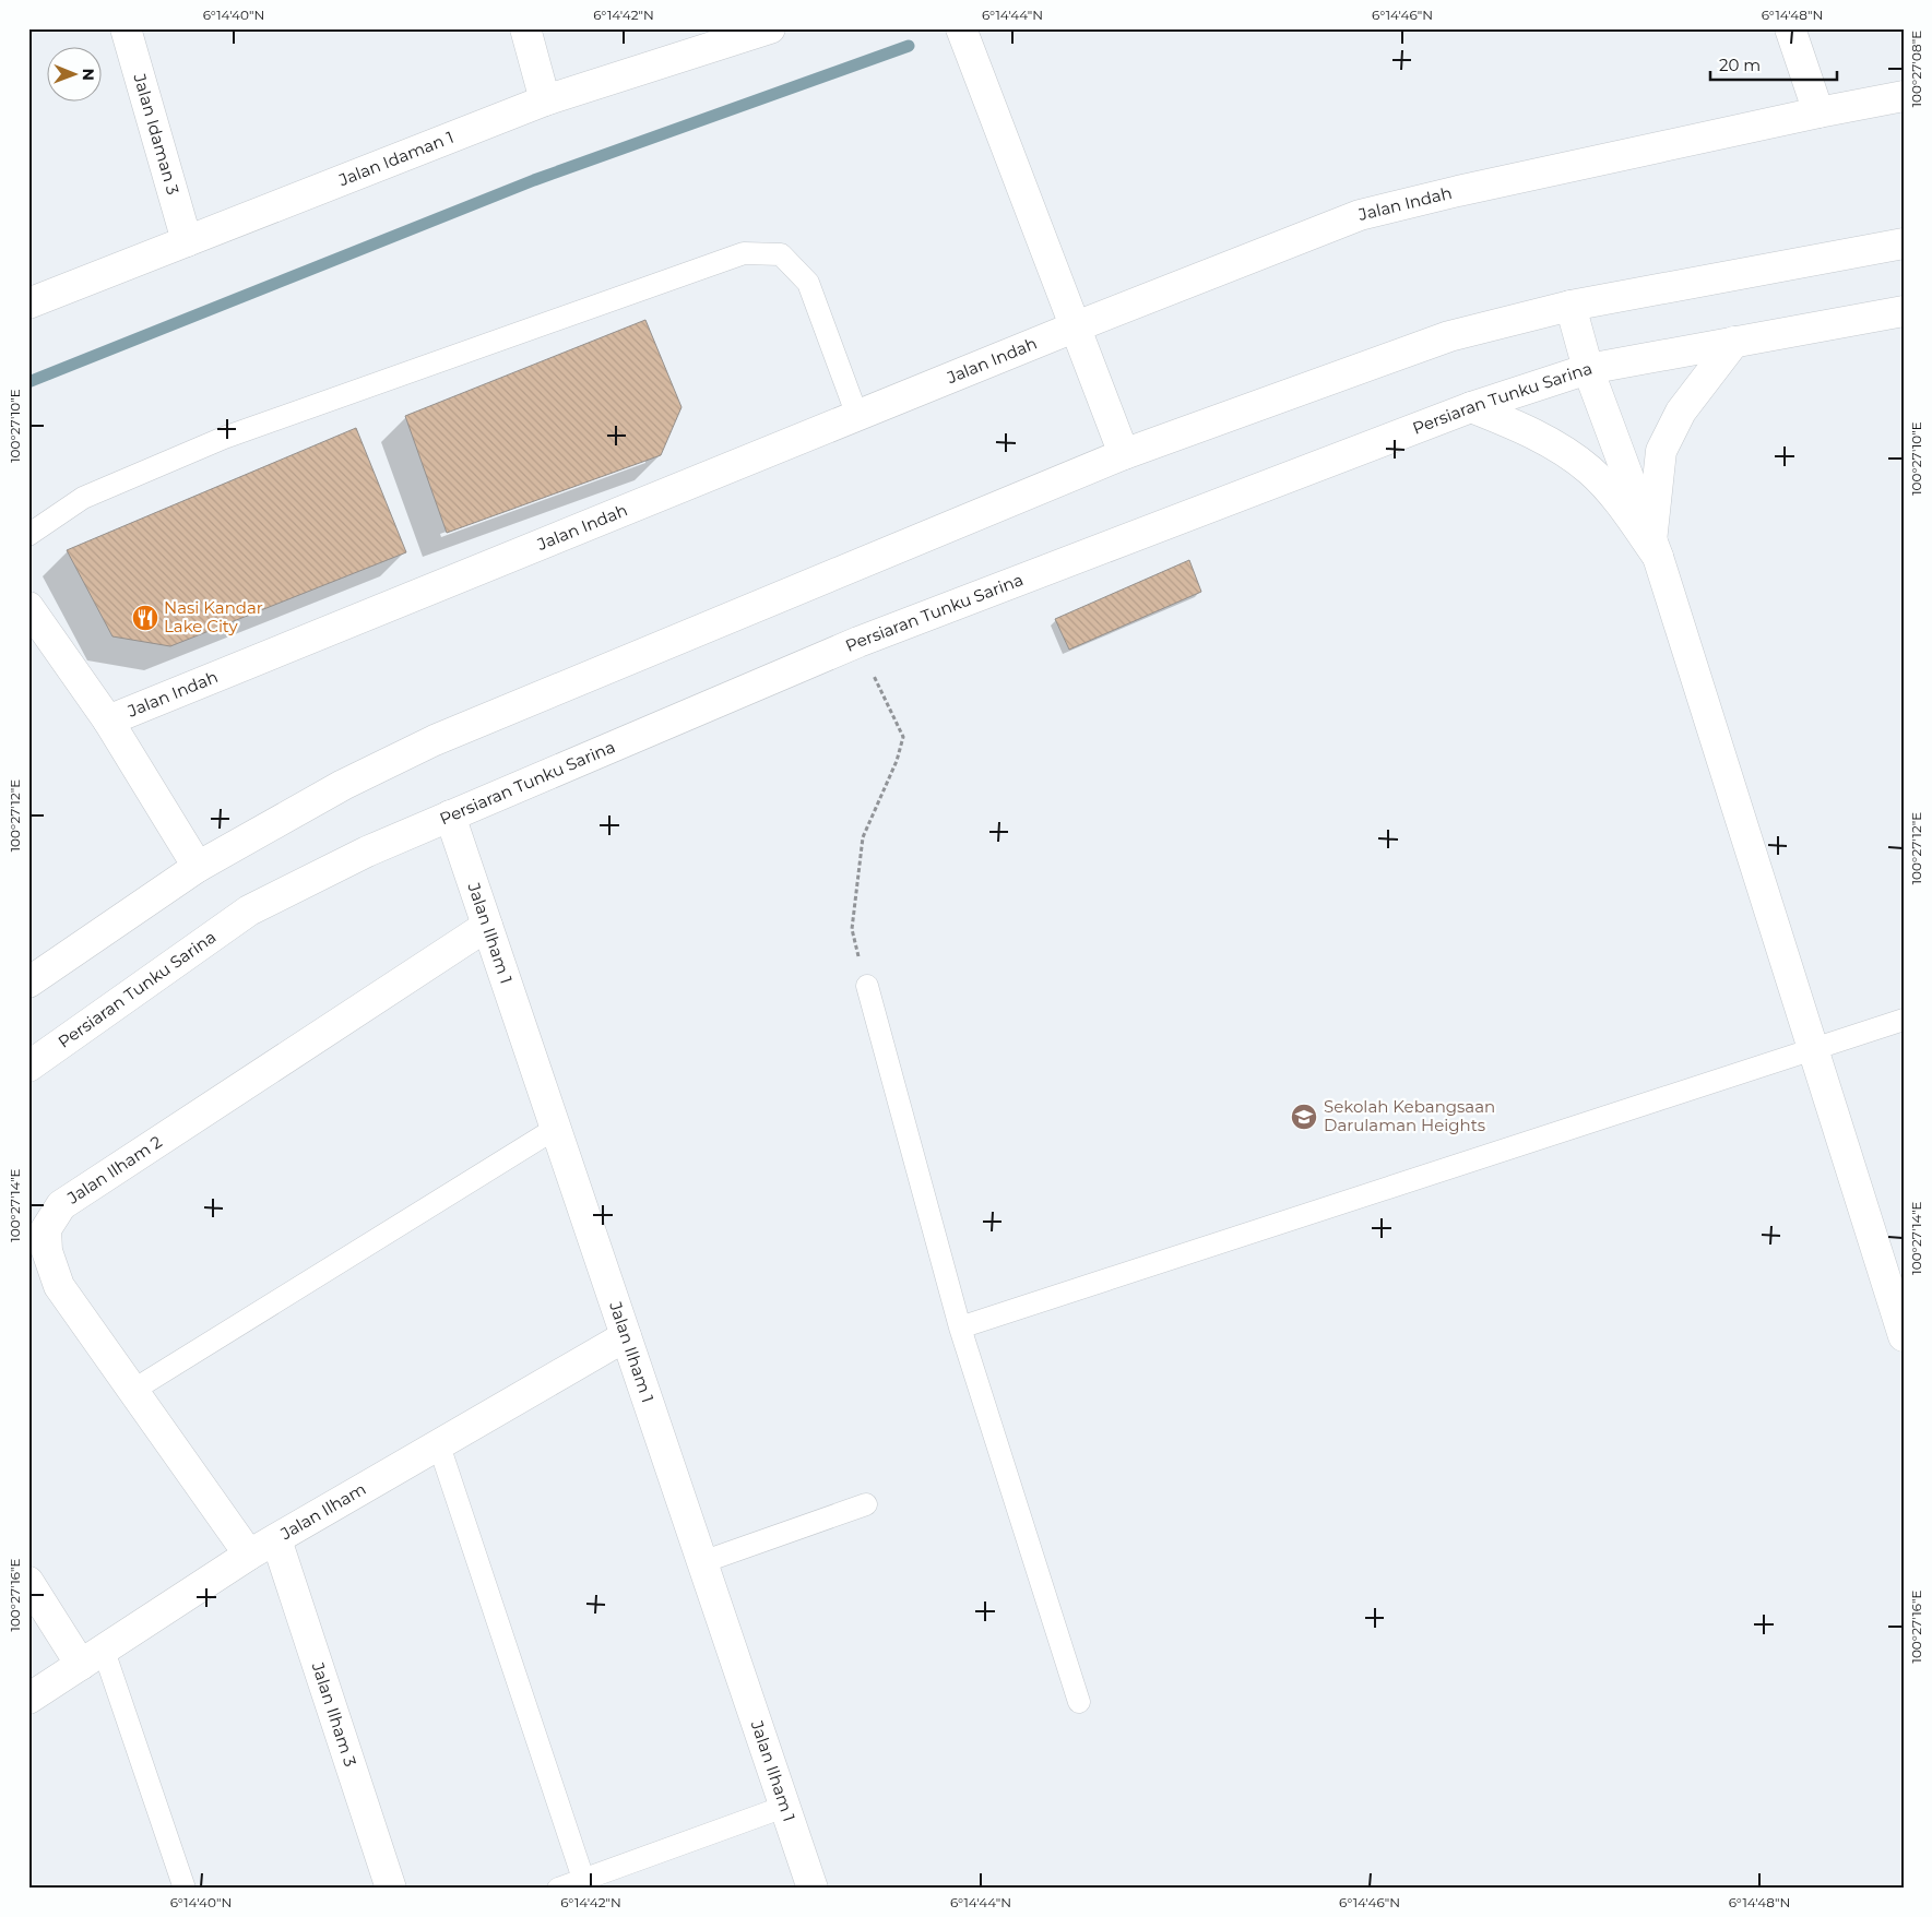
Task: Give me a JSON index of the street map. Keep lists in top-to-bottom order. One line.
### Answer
{"streets":{"street":["Jalan Idaman 3","Jalan Idaman 1","Jalan Indah","Persiaran Tunku Sarina","Jalan Ilham 1","Jalan Ilham 2","Jalan Ilham","Jalan Ilham 3"]},"crossings":[["Jalan Idaman 3","Jalan Idaman 1"],["Persiaran Tunku Sarina","Jalan Ilham 1"],["Jalan Ilham 1","Jalan Ilham 2"],["Jalan Ilham 1","Jalan Ilham"],["Jalan Ilham 2","Jalan Ilham"],["Jalan Ilham","Jalan Ilham 3"]],"places":{"restaurant":["Nasi Kandar Lake City"],"school or university":["Sekolah Kebangsaan Darulaman Heights"]},"scale_bar":"20 m","north":"right","coordinates":["6°14'40\"N","6°14'42\"N","6°14'44\"N","6°14'46\"N","6°14'48\"N","100°27'08\"E","100°27'10\"E","100°27'12\"E","100°27'14\"E","100°27'16\"E"]}
